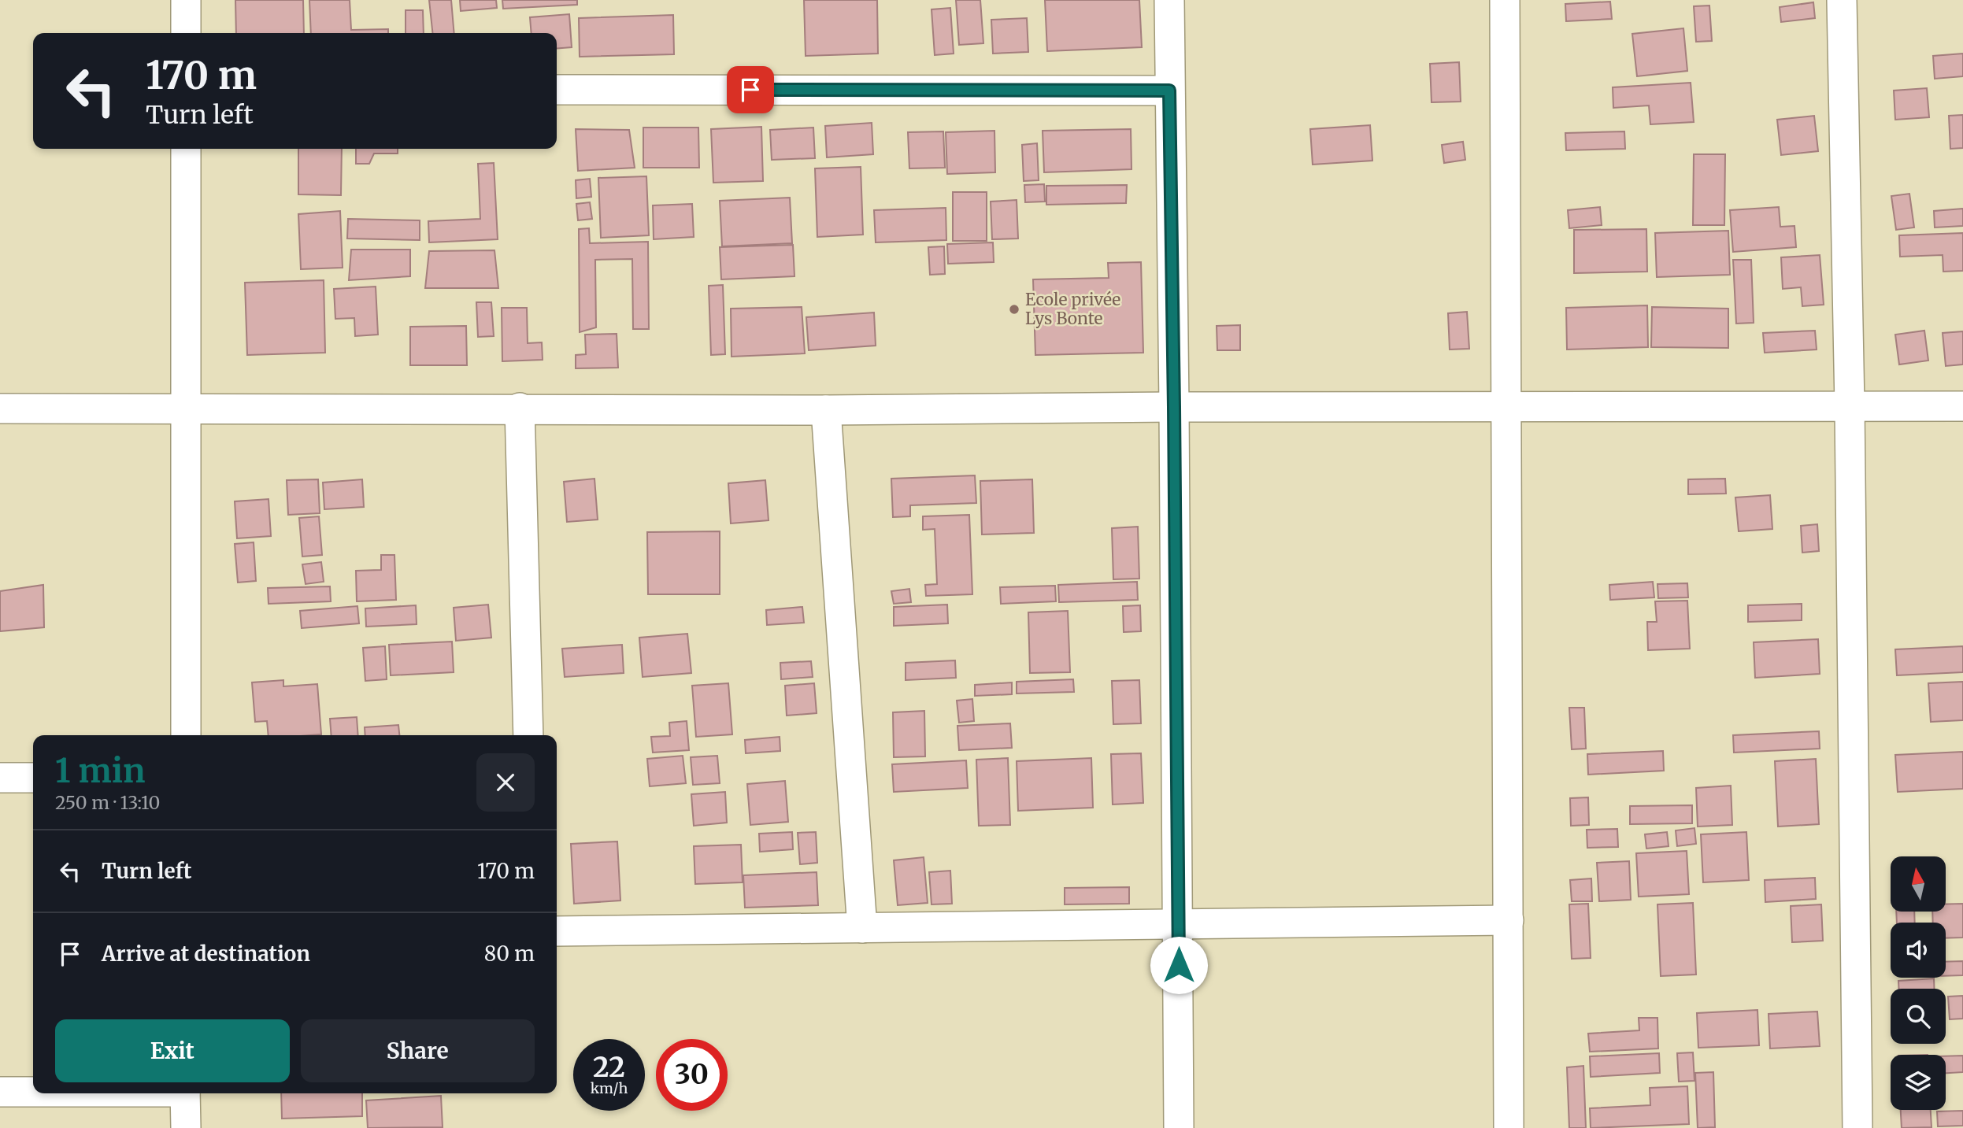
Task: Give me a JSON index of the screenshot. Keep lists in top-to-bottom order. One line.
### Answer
{"places":["Ecole privée Lys Bonte"],"north":"top","page":{"turn":["170 m","Turn left"],"heading":["1 min","250 m · 13:10"],"list":[{"name":"Turn left","value":"170 m"},{"name":"Arrive at destination","value":"80 m"}],"buttons":["Exit","Share"],"speed":"22 km/h","limit":"30"}}
